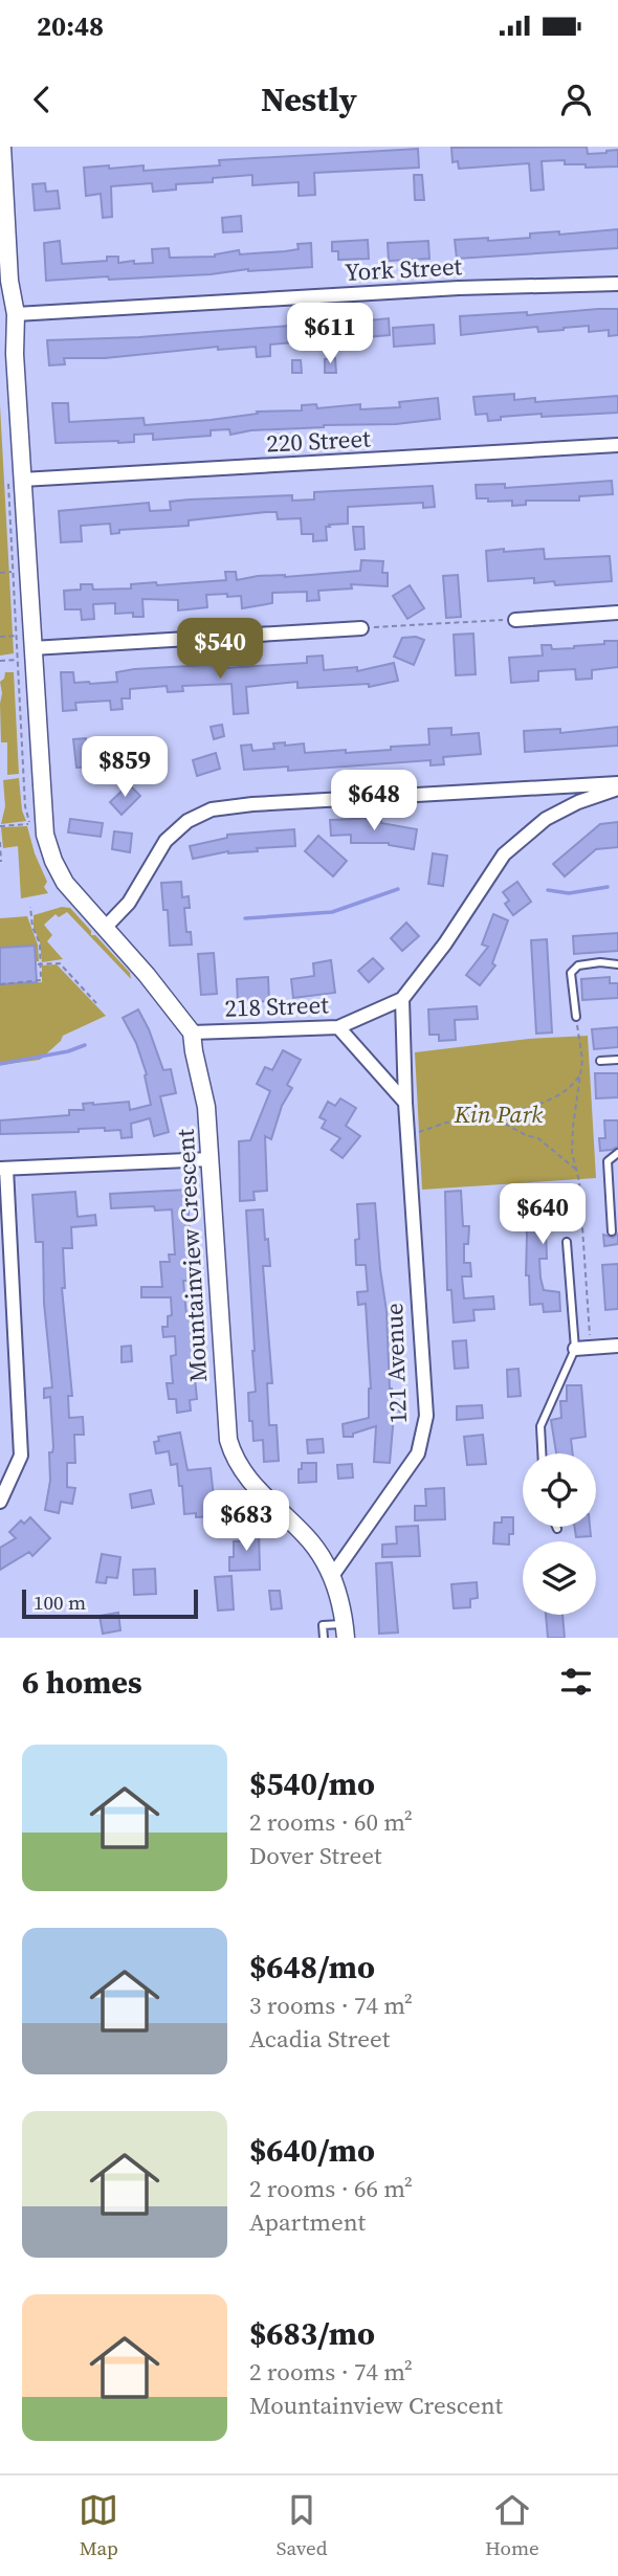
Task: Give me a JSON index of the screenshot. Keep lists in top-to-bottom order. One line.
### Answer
{"streets":{"street":["York Street","220 Street","218 Street","Mountainview Crescent","121 Avenue"]},"crossings":[["York Street","Mountainview Crescent"],["220 Street","Mountainview Crescent"],["218 Street","Mountainview Crescent"],["218 Street","121 Avenue"],["Mountainview Crescent","121 Avenue"]],"parks":["Kin Park"],"scale_bar":"100 m","page":{"status":"20:48","header":"Nestly","price":["$611","$540","$859","$648","$640","$683"],"scale":"100 m","heading":"6 homes","list":[{"name":"$540/mo","note":"2 rooms · 60 m² · Dover Street"},{"name":"$648/mo","note":"3 rooms · 74 m² · Acadia Street"},{"name":"$640/mo","note":"2 rooms · 66 m² · Apartment"},{"name":"$683/mo","note":"2 rooms · 74 m² · Mountainview Crescent"}],"tabs":["Map","Saved","Home"]}}
